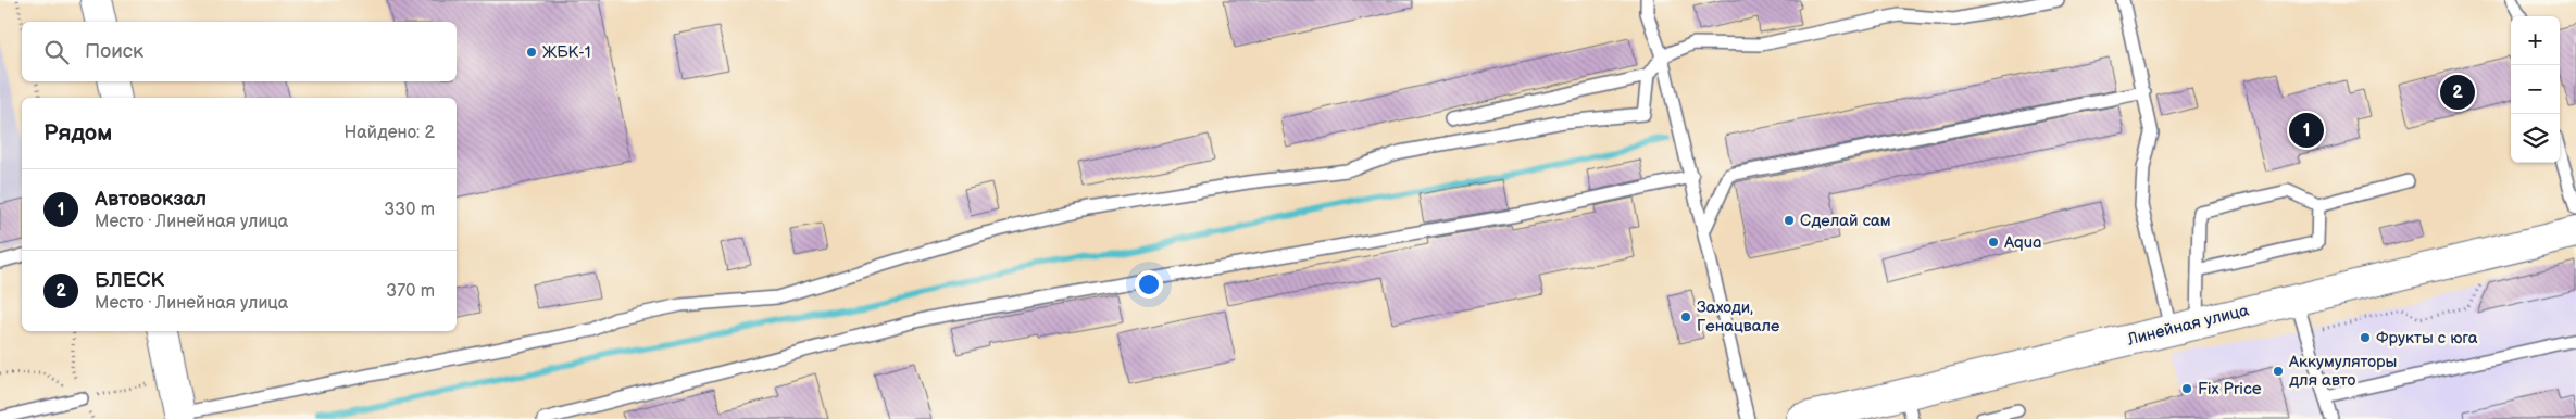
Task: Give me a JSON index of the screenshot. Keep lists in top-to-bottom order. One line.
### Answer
{"streets":{"main road":["Линейная улица"]},"places":["ЖБК-1","Сделай сам","Aqua","Заходи, Генацвале","Фрукты с юга","Аккумуляторы для авто","Fix Price"],"page":{"map_buttons":["+","−"],"search":"Поиск","pins":["2","1"],"heading":["Рядом","Найдено: 2"],"list":[{"mark":"1","name":"Автовокзал","note":"Место · Линейная улица","value":"330 m"},{"mark":"2","name":"БЛЕСК","note":"Место · Линейная улица","value":"370 m"}]}}
